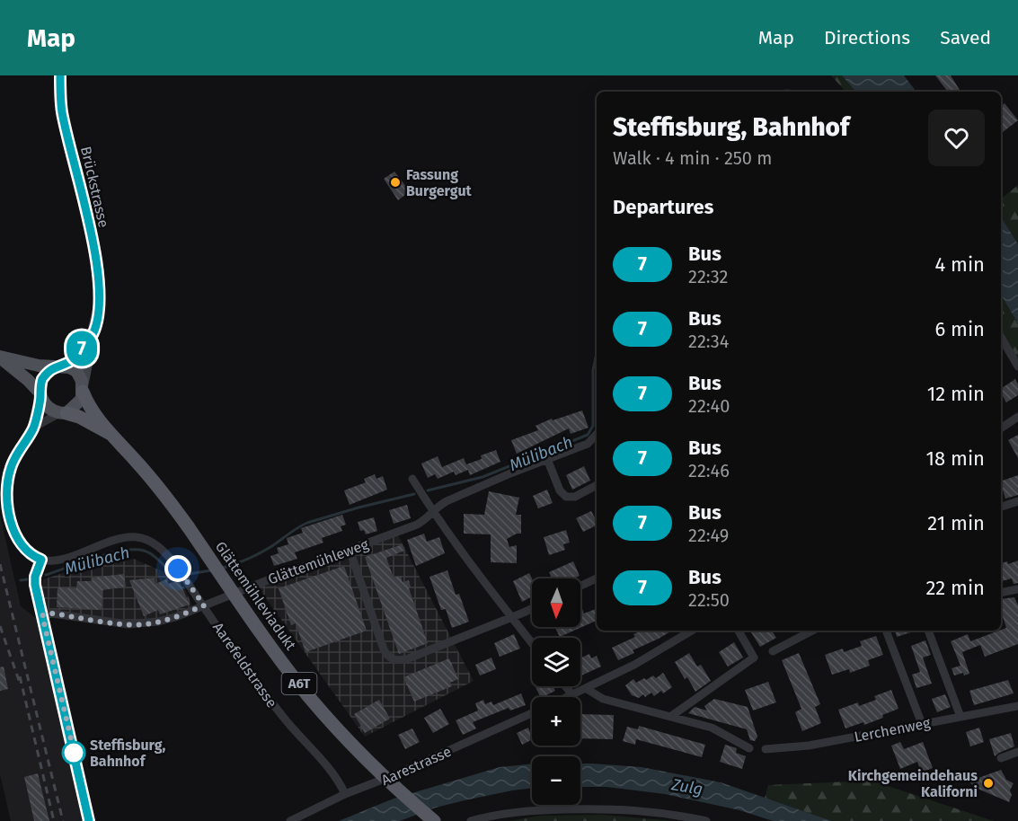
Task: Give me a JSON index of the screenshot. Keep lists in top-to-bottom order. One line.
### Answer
{"streets":{"highway":["Glättemühleviadukt","A6T"],"main road":["Brückstrasse"],"street":["Glättemühleweg","Aarefeldstrasse","Lerchenweg","Aarestrasse"]},"crossings":[["Brückstrasse","A6T"],["Glättemühleweg","Aarefeldstrasse"],["Glättemühleviadukt","A6T"],["Aarefeldstrasse","Aarestrasse"]],"water":["Mülibach","Zulg"],"places":["Fassung Burgergut","Steffisburg, Bahnhof","Kirchgemeindehaus Kaliforni"],"lines":["bus line 7"],"north":"bottom","page":{"header":"Map","nav":["Map","Directions","Saved"],"on_map":"7","heading":[["Steffisburg, Bahnhof","Walk · 4 min · 250 m"],"Departures"],"list":[{"mark":"7","name":"Bus","note":"22:32","value":"4 min"},{"mark":"7","name":"Bus","note":"22:34","value":"6 min"},{"mark":"7","name":"Bus","note":"22:40","value":"12 min"},{"mark":"7","name":"Bus","note":"22:46","value":"18 min"},{"mark":"7","name":"Bus","note":"22:49","value":"21 min"},{"mark":"7","name":"Bus","note":"22:50","value":"22 min"}],"map_buttons":["+","−"]}}
